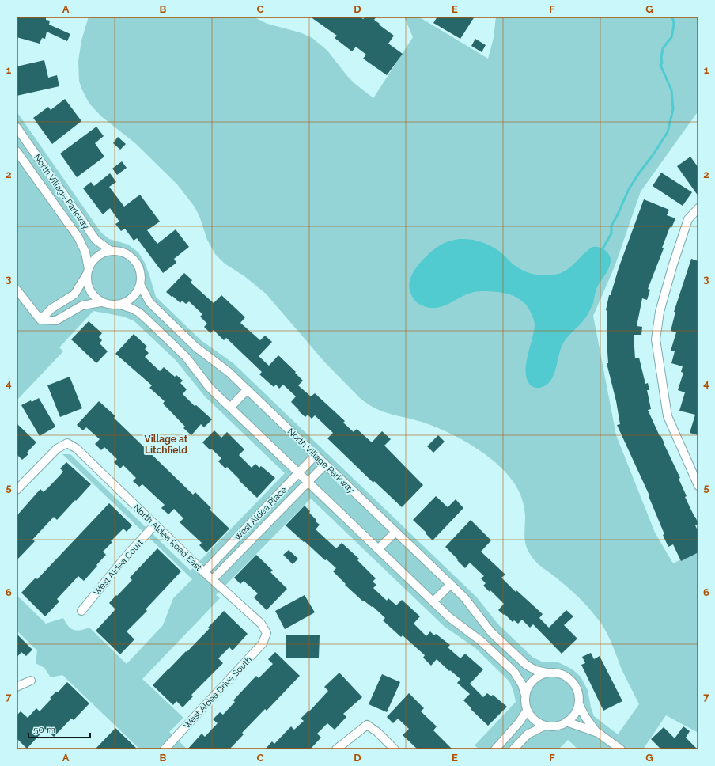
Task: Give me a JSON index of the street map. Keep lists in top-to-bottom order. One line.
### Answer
{"streets":{"street":["North Village Parkway","West Aldea Place","North Aldea Road East","West Aldea Court","West Aldea Drive South"]},"crossings":[["North Village Parkway","West Aldea Place"],["West Aldea Place","North Aldea Road East"],["North Aldea Road East","West Aldea Court"],["North Aldea Road East","West Aldea Drive South"]],"districts":["Village at Litchfield"],"scale_bar":"50 m","grid":{"columns":["A","B","C","D","E","F","G"],"rows":["1","2","3","4","5","6","7"]}}
